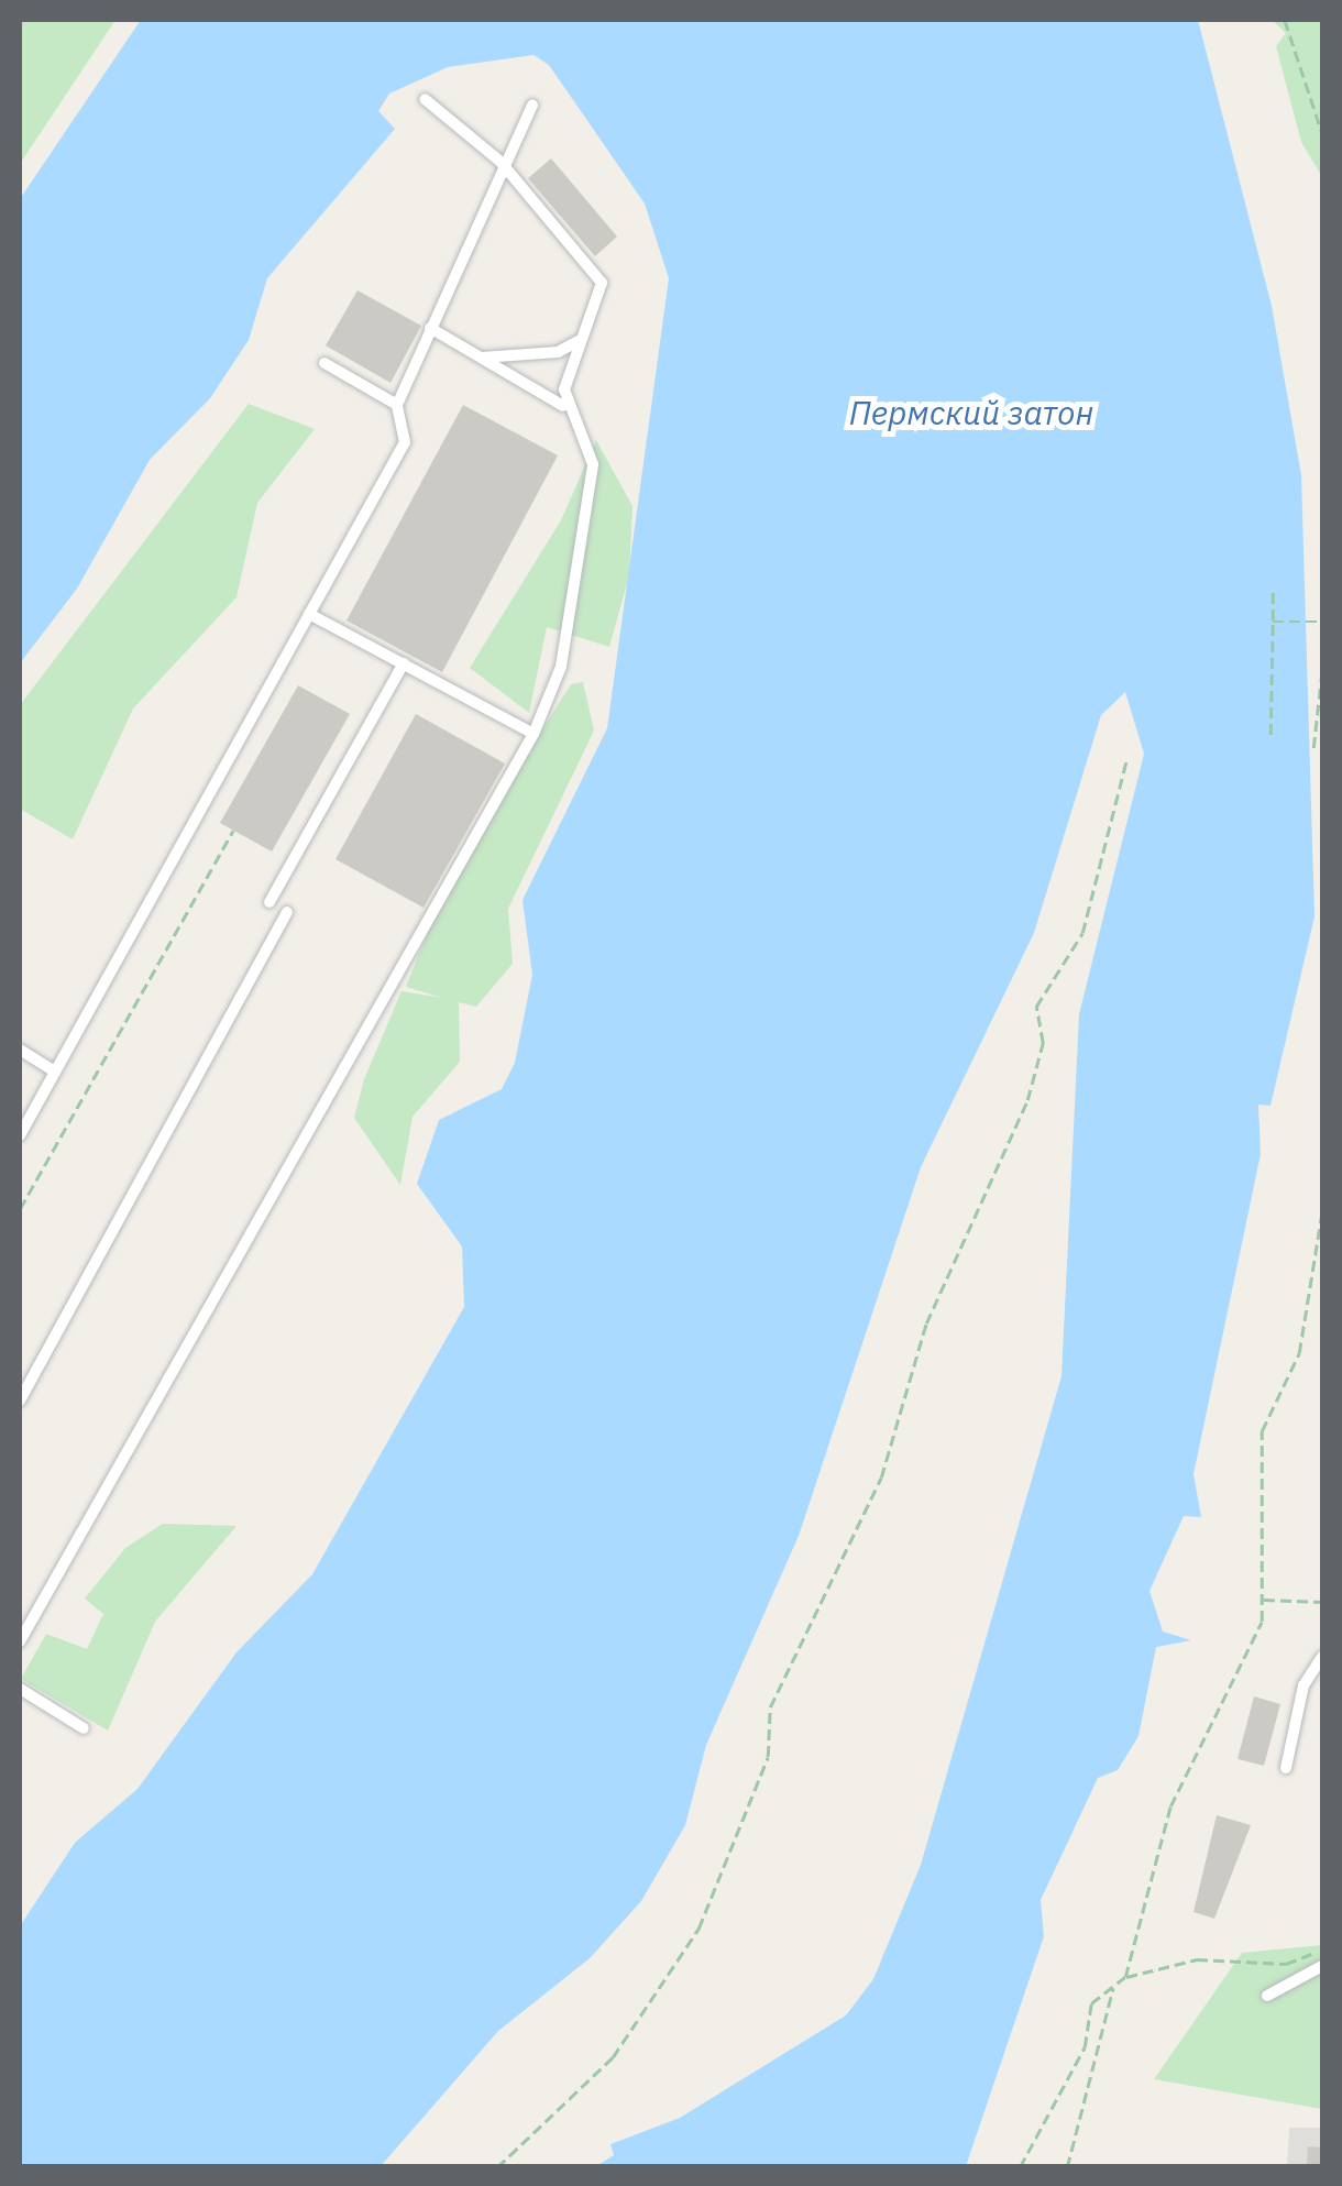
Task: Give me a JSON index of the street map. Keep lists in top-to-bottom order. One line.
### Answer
{"water":["Пермский затон"]}
